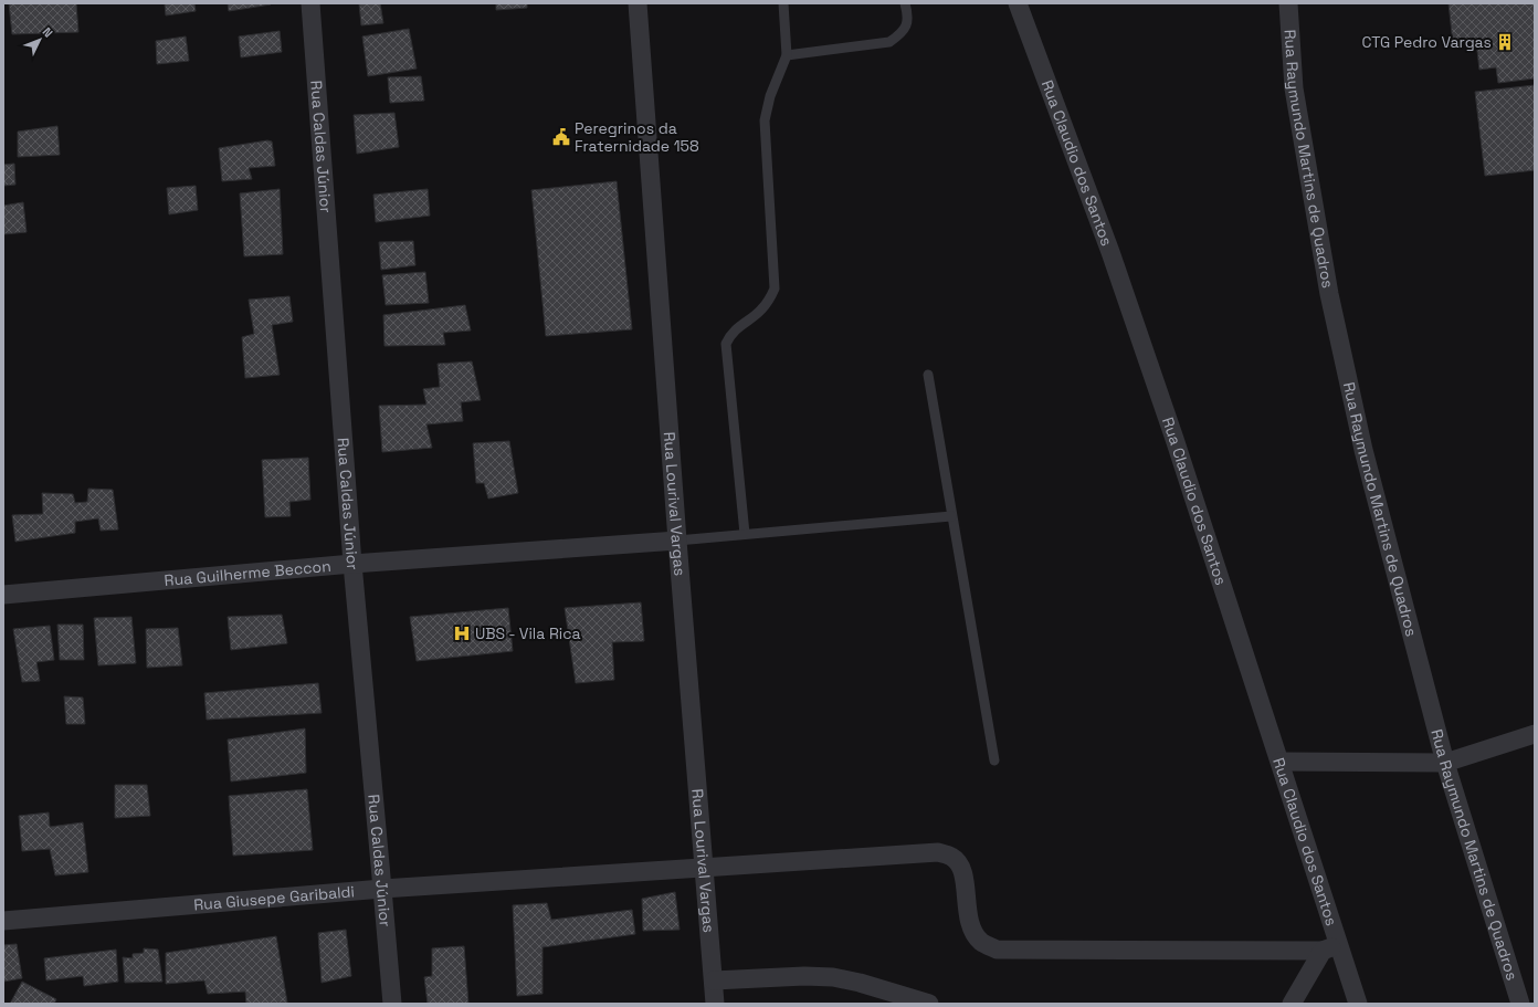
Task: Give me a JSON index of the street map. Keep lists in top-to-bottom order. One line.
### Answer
{"streets":{"street":["Rua Caldas Júnior","Rua Raymundo Martins de Quadros","Rua Claudio dos Santos","Rua Lourival Vargas","Rua Guilherme Beccon","Rua Giusepe Garibaldi"]},"crossings":[["Rua Caldas Júnior","Rua Guilherme Beccon"],["Rua Caldas Júnior","Rua Giusepe Garibaldi"],["Rua Lourival Vargas","Rua Guilherme Beccon"],["Rua Lourival Vargas","Rua Giusepe Garibaldi"]],"places":{"building":["CTG Pedro Vargas"],"public building":["Peregrinos da Fraternidade 158"],"hospital":["UBS - Vila Rica"]},"north":"top right"}
